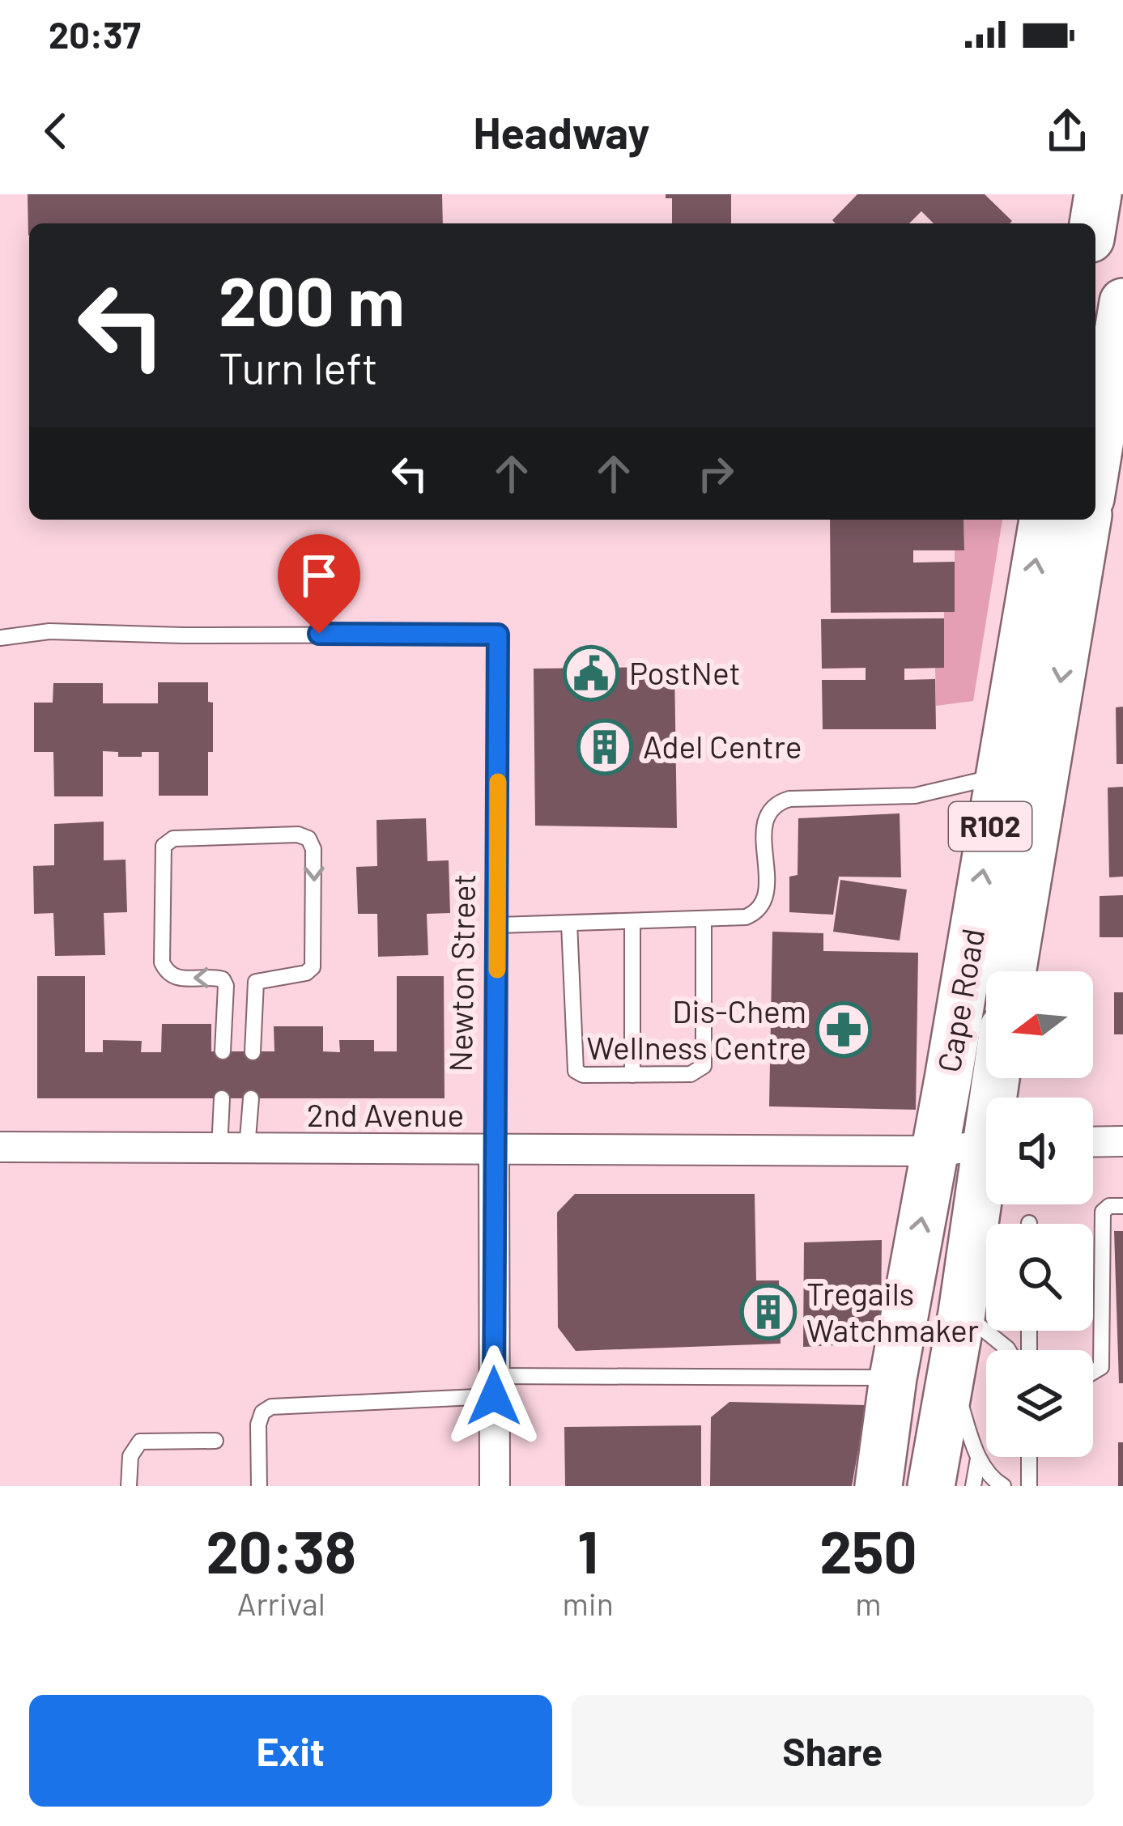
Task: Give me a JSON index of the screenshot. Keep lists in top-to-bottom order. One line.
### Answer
{"streets":{"main road":["R102","Cape Road"],"street":["Newton Street","2nd Avenue"]},"crossings":[["Newton Street","2nd Avenue"],["Cape Road","2nd Avenue"]],"places":{"public building":["PostNet"],"building":["Adel Centre","Tregails Watchmaker"],"pharmacy":["Dis-Chem Wellness Centre"]},"north":"left","page":{"status":"20:37","header":"Headway","turn":["200 m","Turn left"],"eta":["20:38","Arrival","1","min","250","m"],"buttons":["Exit","Share"]}}
